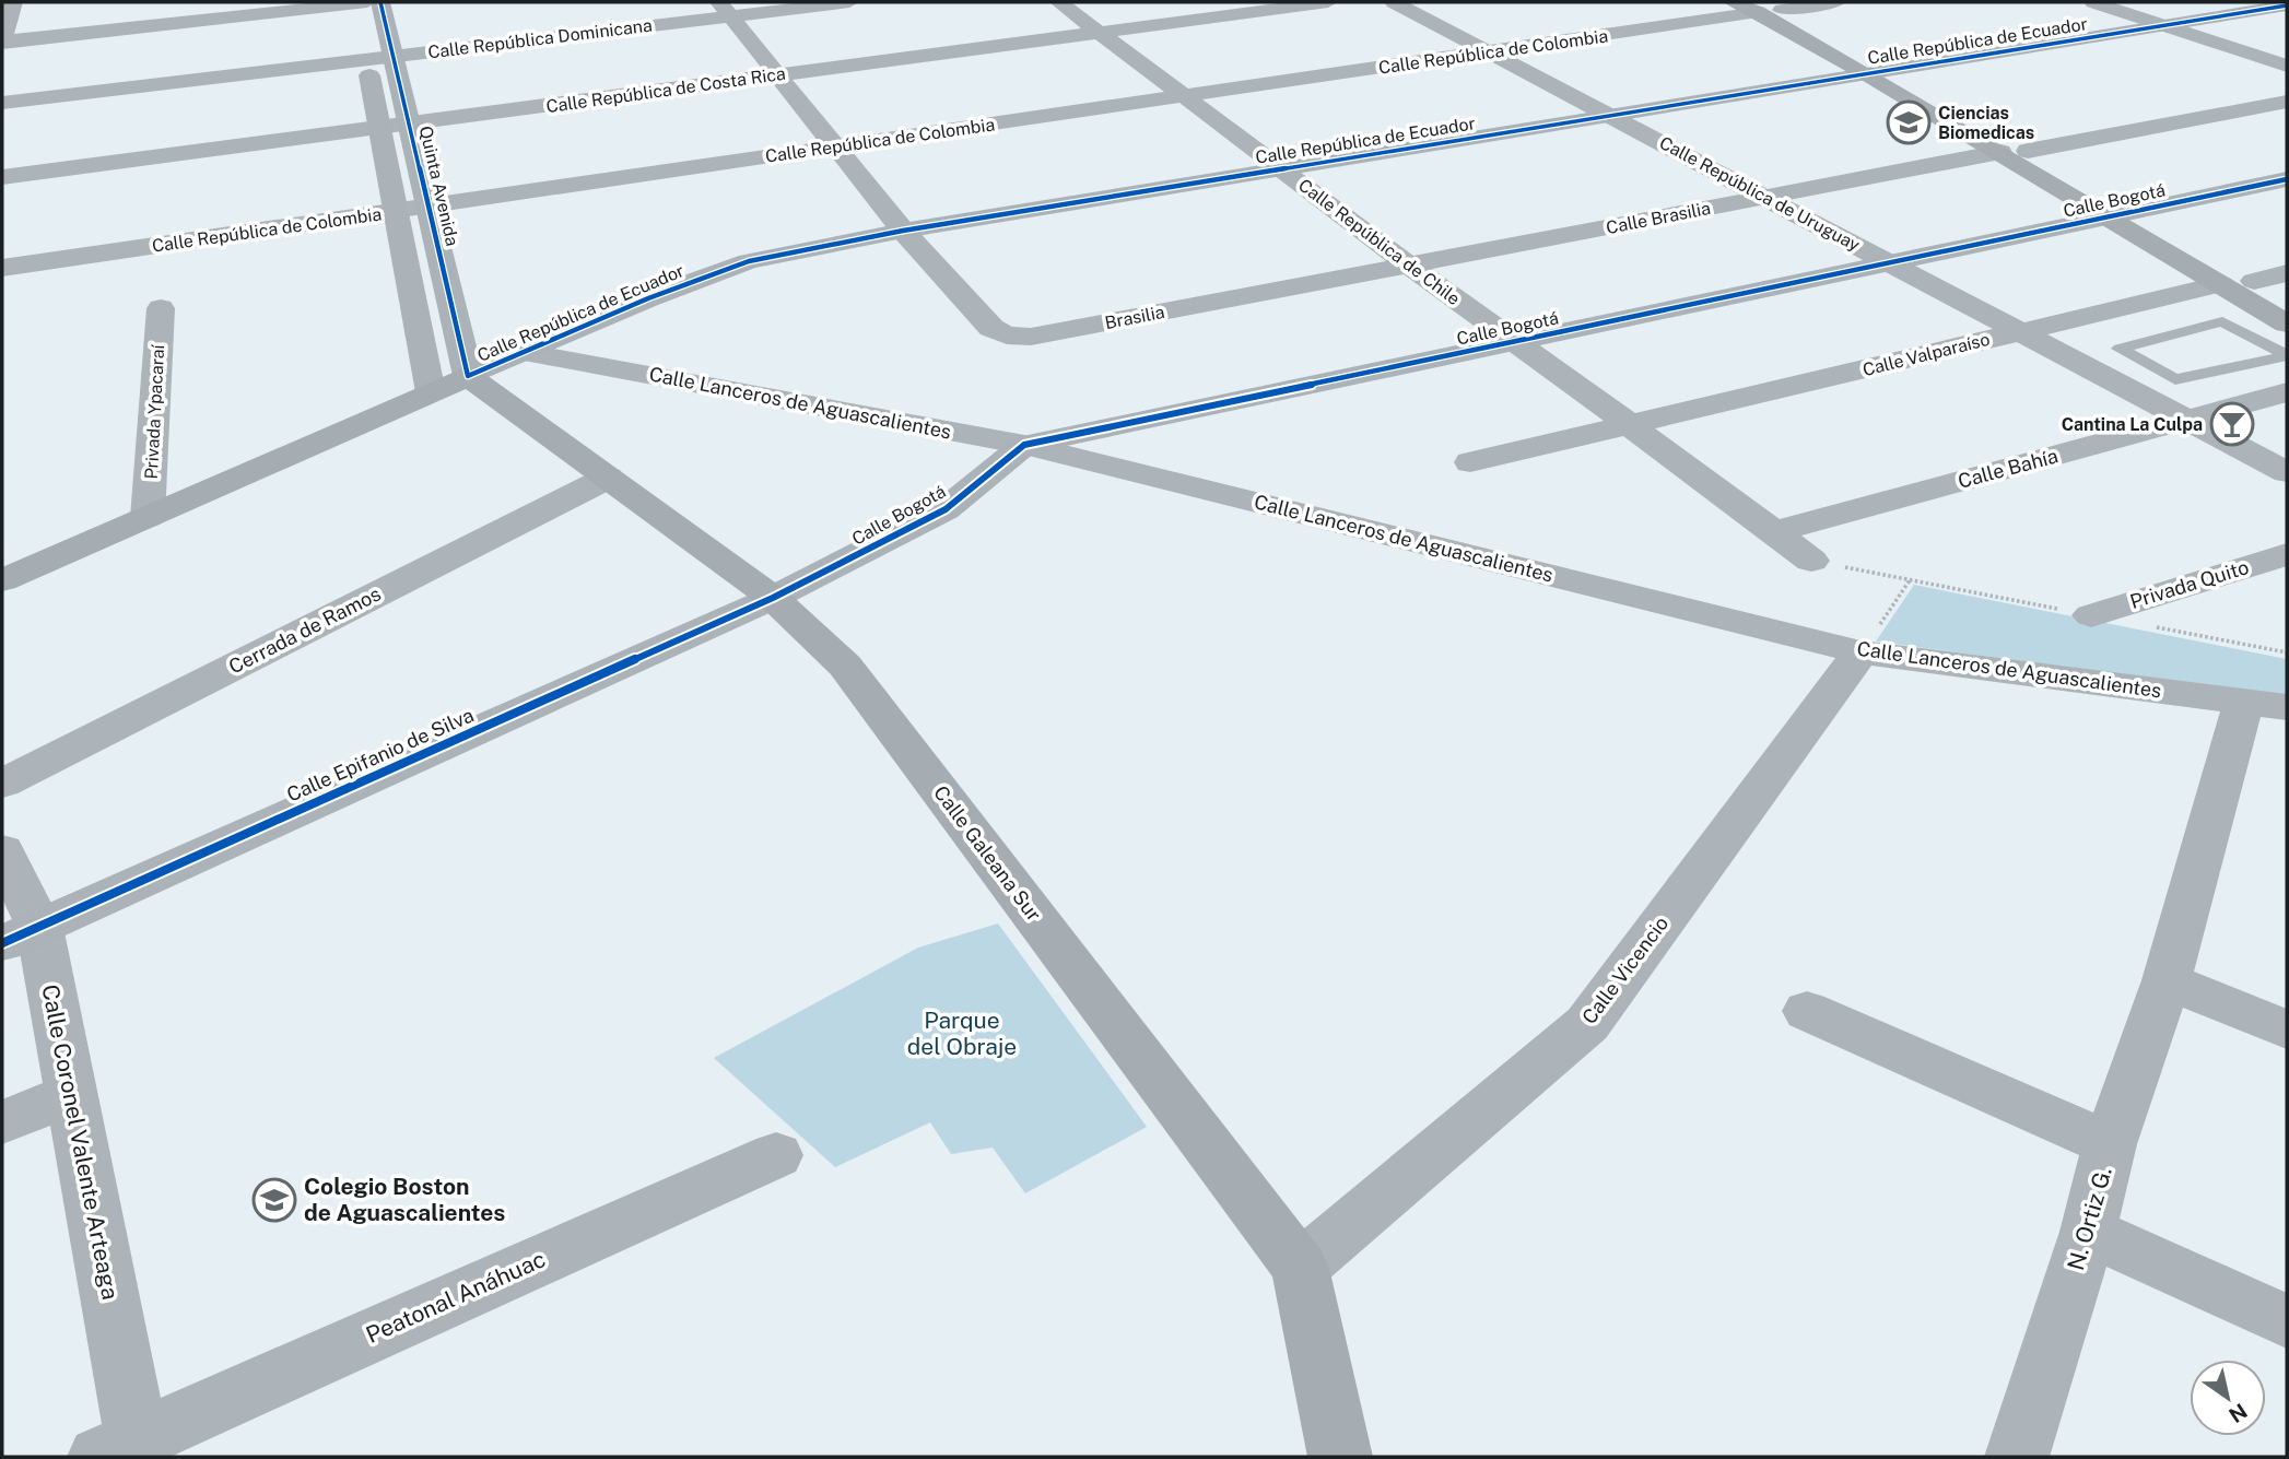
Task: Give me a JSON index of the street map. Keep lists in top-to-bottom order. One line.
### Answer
{"streets":{"main road":["Calle República de Ecuador","Calle Galeana Sur"],"street":["Calle República Dominicana","Calle República de Colombia","Calle República de Costa Rica","Quinta Avenida","Calle República de Uruguay","Calle Bogotá","Calle Brasilia","Calle República de Chile","Brasilia","Calle Valparaíso","Calle Lanceros de Aguascalientes","Privada Ypacaraí","Calle Bahía","Privada Quito","Cerrada de Ramos","Calle Epifanio de Silva","Calle Vicencio","Calle Coronel Valente Arteaga","N. Ortiz G.","Peatonal Anáhuac"]},"crossings":[["Calle República Dominicana","Quinta Avenida"],["Calle República Dominicana","Brasilia"],["Calle República de Ecuador","Quinta Avenida"],["Calle República de Ecuador","Calle República de Uruguay"],["Calle República de Ecuador","Calle República de Chile"],["Calle República de Ecuador","Brasilia"],["Calle República de Ecuador","Calle Lanceros de Aguascalientes"],["Calle República de Ecuador","Privada Ypacaraí"],["Calle República de Ecuador","Calle Galeana Sur"],["Calle República de Colombia","Quinta Avenida"],["Calle República de Colombia","Calle República de Uruguay"],["Calle República de Colombia","Calle República de Chile"],["Calle República de Colombia","Brasilia"],["Calle República de Costa Rica","Quinta Avenida"],["Calle República de Costa Rica","Calle República de Chile"],["Calle República de Costa Rica","Brasilia"],["Quinta Avenida","Calle Galeana Sur"],["Calle República de Uruguay","Calle Bogotá"],["Calle República de Uruguay","Calle Brasilia"],["Calle República de Uruguay","Calle Valparaíso"],["Calle República de Uruguay","Calle Bahía"],["Calle Bogotá","Calle República de Chile"],["Calle Bogotá","Calle Lanceros de Aguascalientes"],["Calle Bogotá","Calle Epifanio de Silva"],["Calle Bogotá","Calle Galeana Sur"],["Calle Brasilia","Calle República de Chile"],["Calle Brasilia","Brasilia"],["Calle República de Chile","Brasilia"],["Calle República de Chile","Calle Valparaíso"],["Calle República de Chile","Calle Bahía"],["Calle Lanceros de Aguascalientes","Calle Vicencio"],["Calle Lanceros de Aguascalientes","N. Ortiz G."],["Cerrada de Ramos","Calle Galeana Sur"],["Calle Epifanio de Silva","Calle Galeana Sur"],["Calle Epifanio de Silva","Calle Coronel Valente Arteaga"],["Calle Galeana Sur","Calle Vicencio"],["Calle Coronel Valente Arteaga","Peatonal Anáhuac"]],"parks":["Parque del Obraje"],"places":{"school or university":["Ciencias Biomedicas","Colegio Boston de Aguascalientes"],"bar":["Cantina La Culpa"]},"north":"bottom right"}
